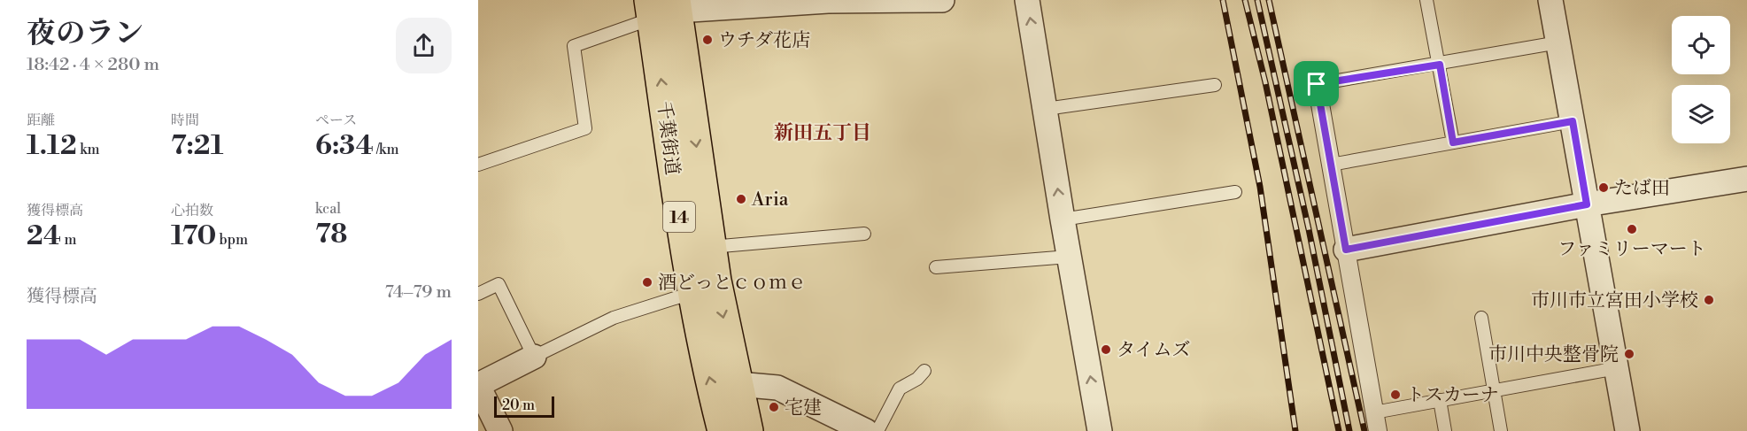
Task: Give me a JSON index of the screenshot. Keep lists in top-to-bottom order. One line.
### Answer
{"streets":{"highway":["千葉街道","14"]},"districts":["新田五丁目"],"places":["ウチダ花店","たば田","Aria","ファミリーマート","酒どっとｃｏｍｅ","市川市立宮田小学校","タイムズ","市川中央整骨院","トスカーナ","宅建"],"scale_bar":"20 m","page":{"heading":["夜のラン","18:42 · 4 × 280 m"],"stats":[["距離","1.12 km"],["時間","7:21"],["ペース","6:34 /km"],["獲得標高","24 m"],["心拍数","170 bpm"],["kcal","78"]],"chart":["獲得標高","74–79 m"],"scale":"20 m"}}
